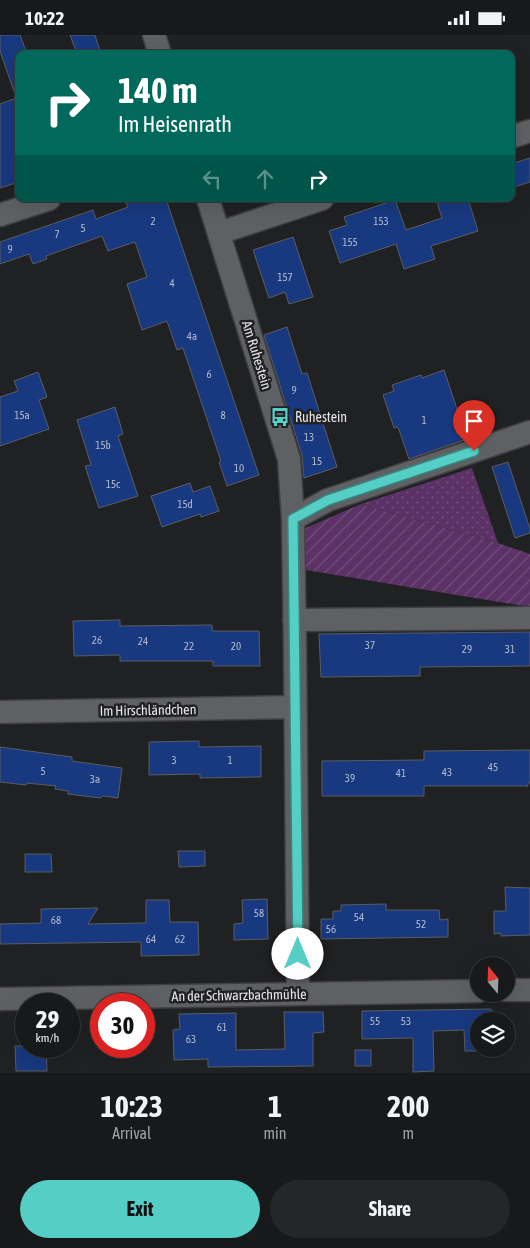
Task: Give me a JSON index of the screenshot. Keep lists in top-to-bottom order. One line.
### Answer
{"streets":{"street":["Am Ruhestein","Im Hirschländchen","An der Schwarzbachmühle"]},"crossings":[["Am Ruhestein","Im Hirschländchen"],["Am Ruhestein","An der Schwarzbachmühle"]],"places":{"bus stop":["Ruhestein"]},"house_numbers":["2","153","5","7","155","9","157","4","4a","6","9","15a","8","1","13","15b","15","10","15c","15d","26","24","37","22","20","29","31","3","1","45","5","43","41","39","3a","58","54","68","52","56","64","62","55","53","61","63"],"north":"top","page":{"status":"10:22","turn":["140 m","Im Heisenrath"],"speed":"29 km/h","limit":"30","eta":["10:23","Arrival","1","min","200","m"],"buttons":["Exit","Share"]}}
